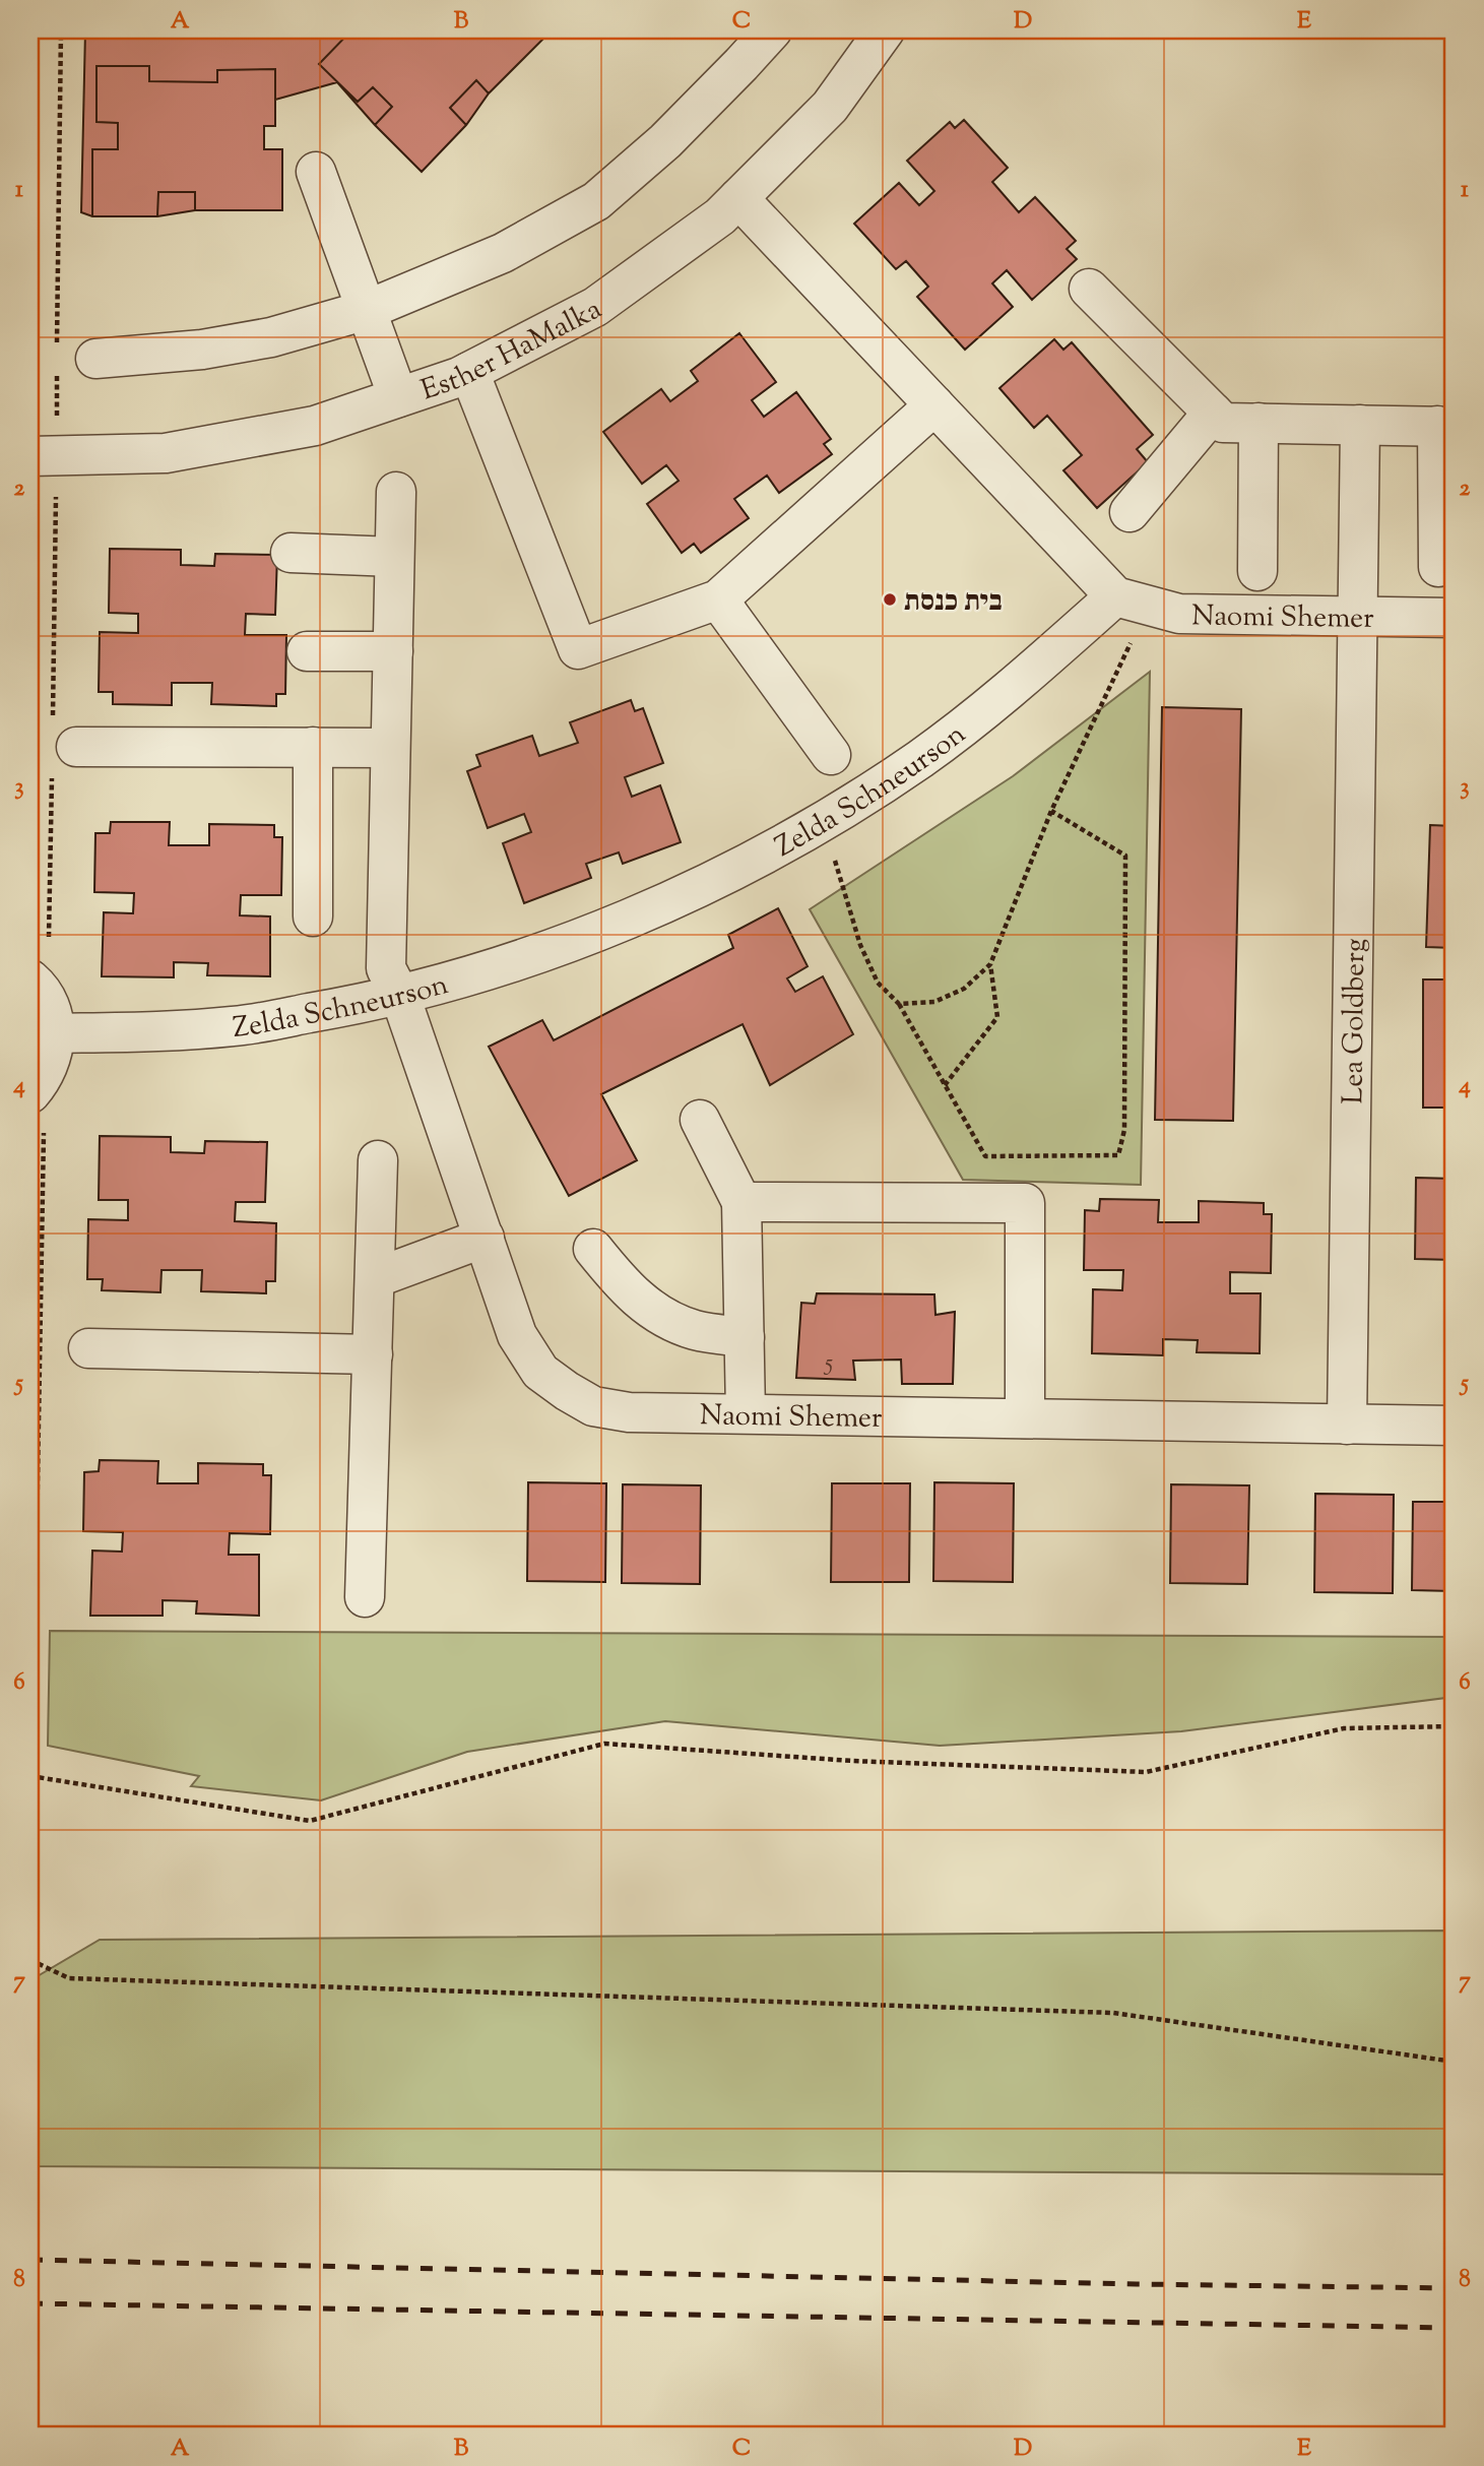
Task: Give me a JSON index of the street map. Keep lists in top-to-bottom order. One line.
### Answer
{"streets":{"street":["Esther HaMalka","Naomi Shemer","Zelda Schneurson","Lea Goldberg"]},"crossings":[["Naomi Shemer","Zelda Schneurson"],["Naomi Shemer","Lea Goldberg"]],"places":["בית כנסת"],"house_numbers":["5"],"grid":{"columns":["A","B","C","D","E"],"rows":["1","2","3","4","5","6","7","8"]}}
